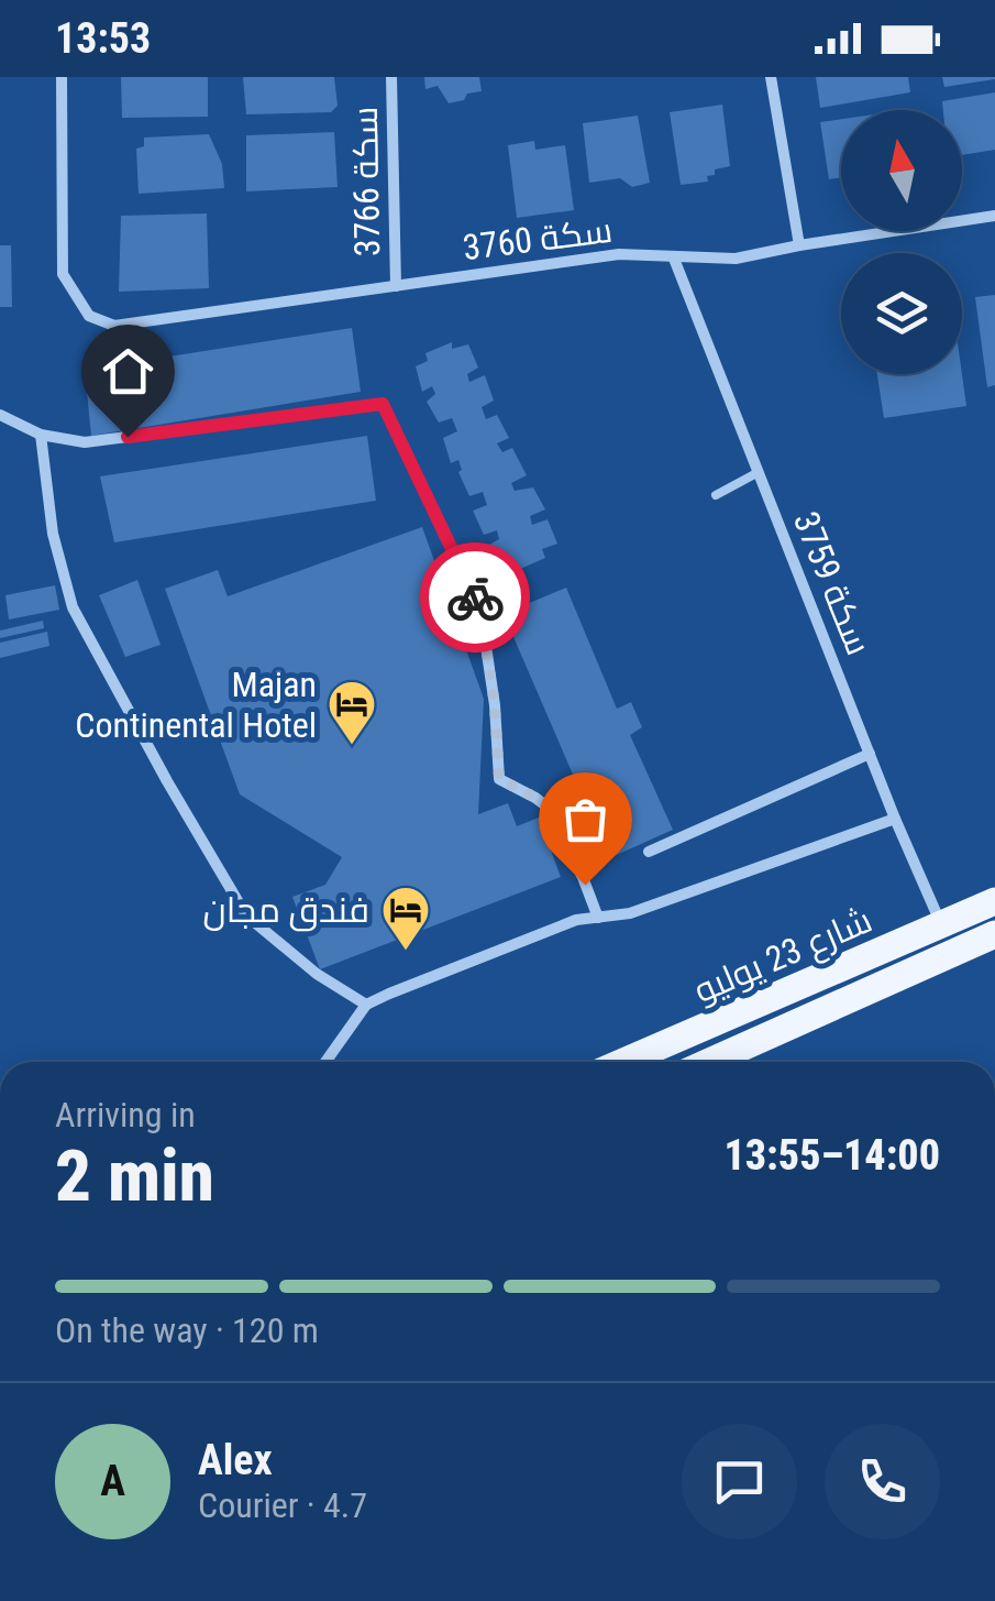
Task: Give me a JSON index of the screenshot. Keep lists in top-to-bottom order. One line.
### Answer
{"streets":{"main road":["شارع 23 يوليو"],"street":["سكة 3766","سكة 3760","سكة 3759"]},"crossings":[["سكة 3766","سكة 3760"],["سكة 3760","سكة 3759"],["سكة 3759","شارع 23 يوليو"]],"places":{"hotel":["Majan Continental Hotel","فندق مجان"]},"north":"top","page":{"status":"13:53","heading":["2 min","Arriving in","13:55–14:00"],"panel":["Alex","Courier · 4.7"],"bar":"On the way · 120 m","round":"A"}}
